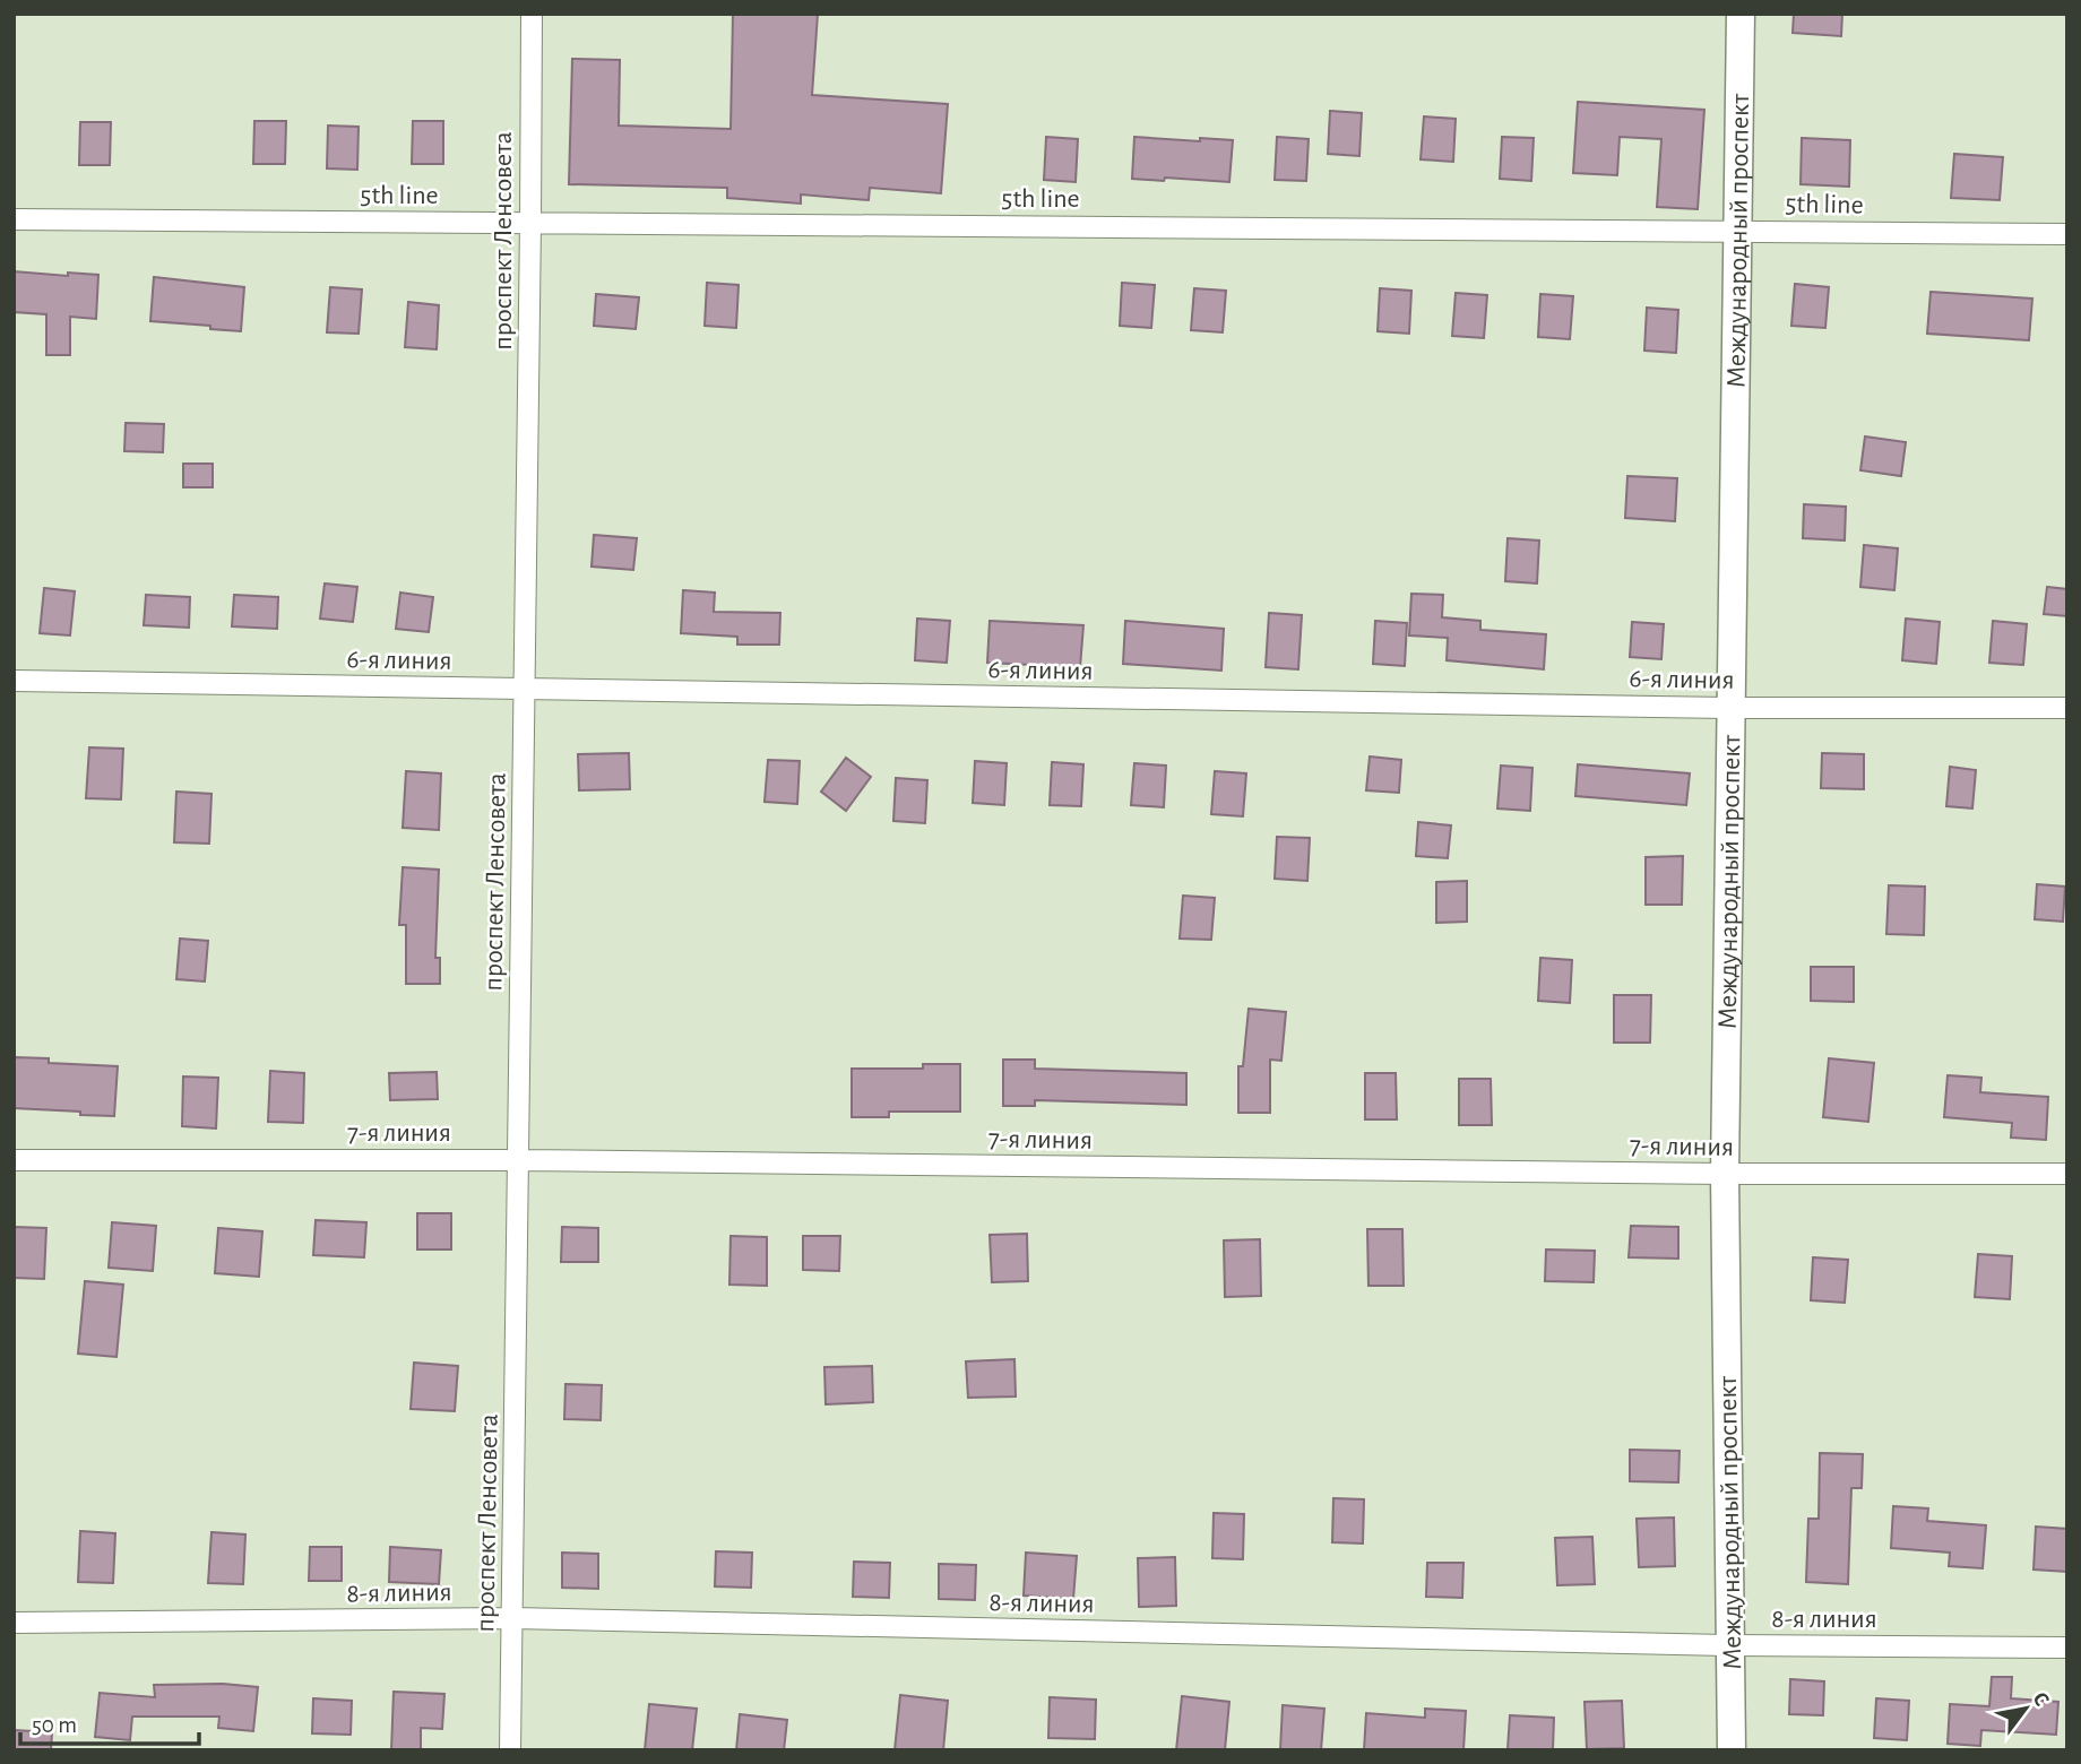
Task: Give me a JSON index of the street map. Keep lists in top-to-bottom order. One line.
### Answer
{"streets":{"street":["5th line","проспект Ленсовета","Международный проспект","6-я линия","7-я линия","8-я линия"]},"crossings":[["5th line","проспект Ленсовета"],["5th line","Международный проспект"],["проспект Ленсовета","6-я линия"],["проспект Ленсовета","7-я линия"],["проспект Ленсовета","8-я линия"],["Международный проспект","6-я линия"],["Международный проспект","7-я линия"],["Международный проспект","8-я линия"]],"scale_bar":"50 m","north":"top right"}
